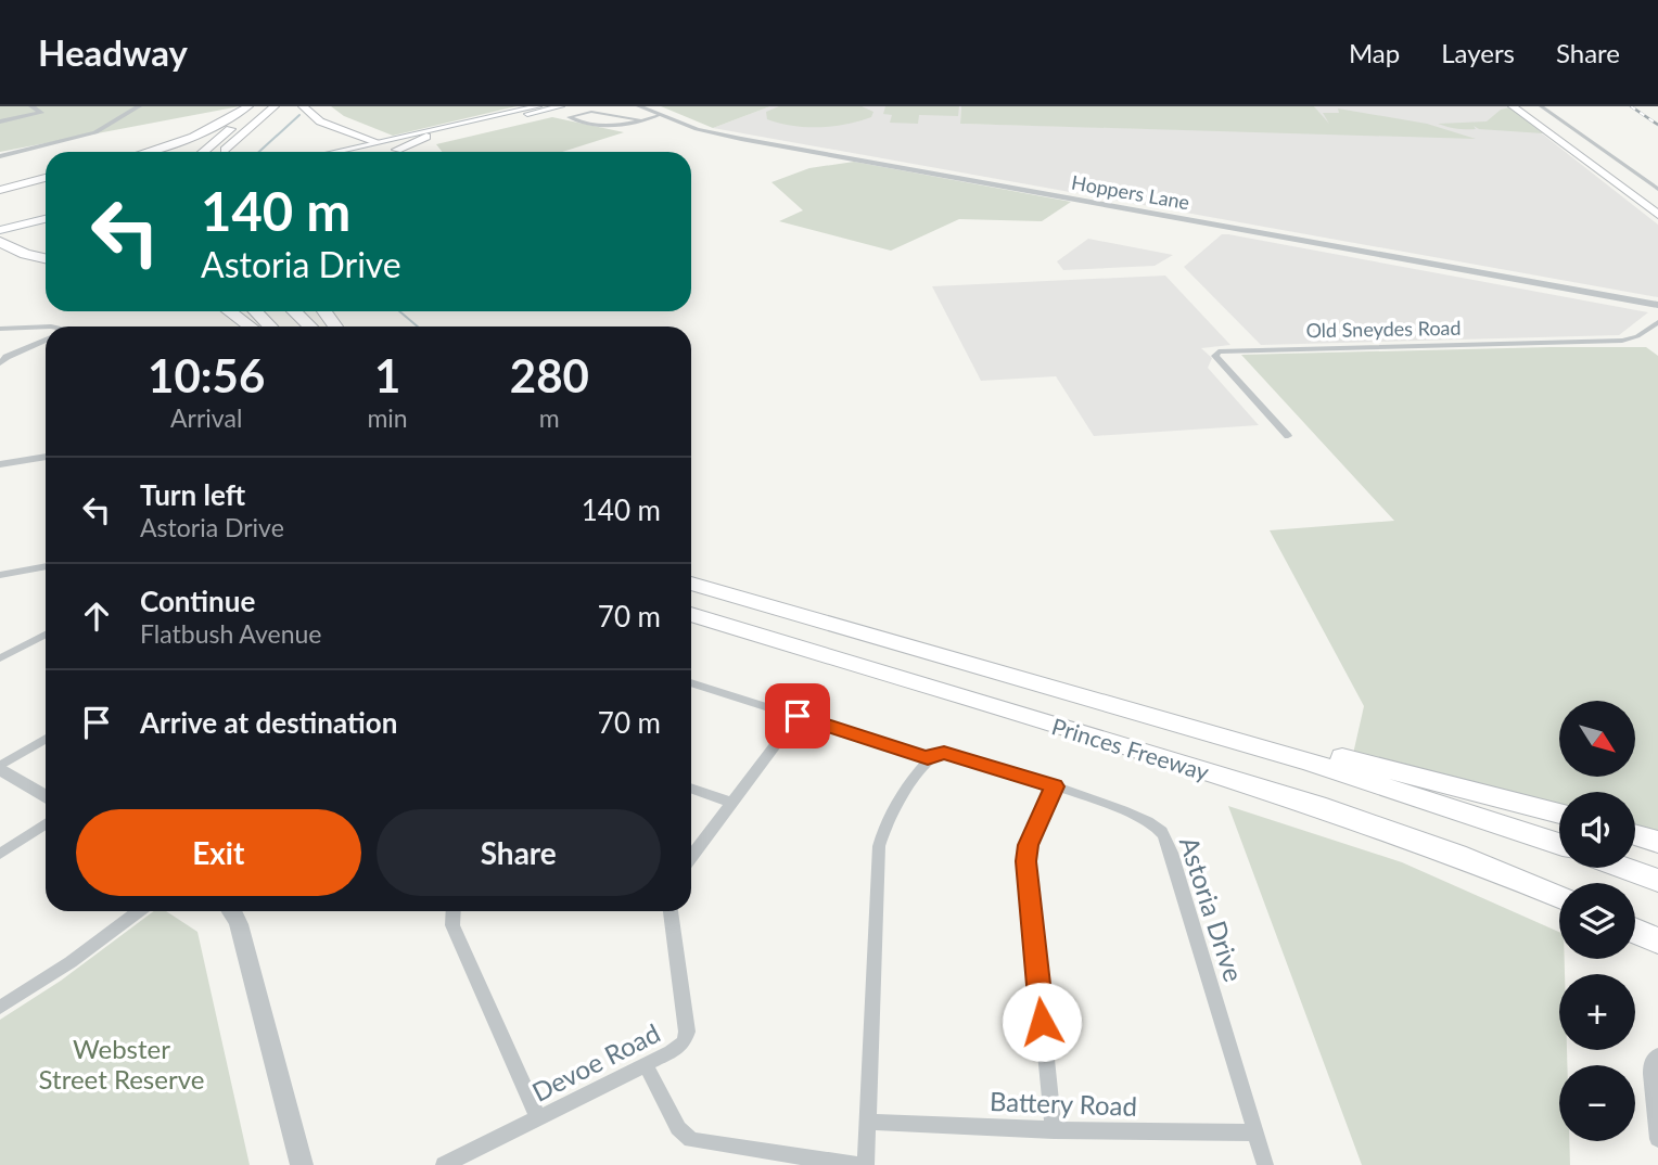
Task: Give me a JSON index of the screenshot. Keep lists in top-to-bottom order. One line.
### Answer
{"streets":{"highway":["Princes Freeway"],"street":["Hoppers Lane","Old Sneydes Road","Astoria Drive","Devoe Road","Battery Road"]},"crossings":[["Astoria Drive","Battery Road"]],"parks":["Webster Street Reserve"],"north":"bottom right","page":{"header":"Headway","nav":["Map","Layers","Share"],"turn":["140 m","Astoria Drive"],"eta":["10:56","Arrival","1","min","280","m"],"list":[{"name":"Turn left","note":"Astoria Drive","value":"140 m"},{"name":"Continue","note":"Flatbush Avenue","value":"70 m"},{"name":"Arrive at destination","value":"70 m"}],"map_buttons":["+","−"],"buttons":["Exit","Share"]}}
